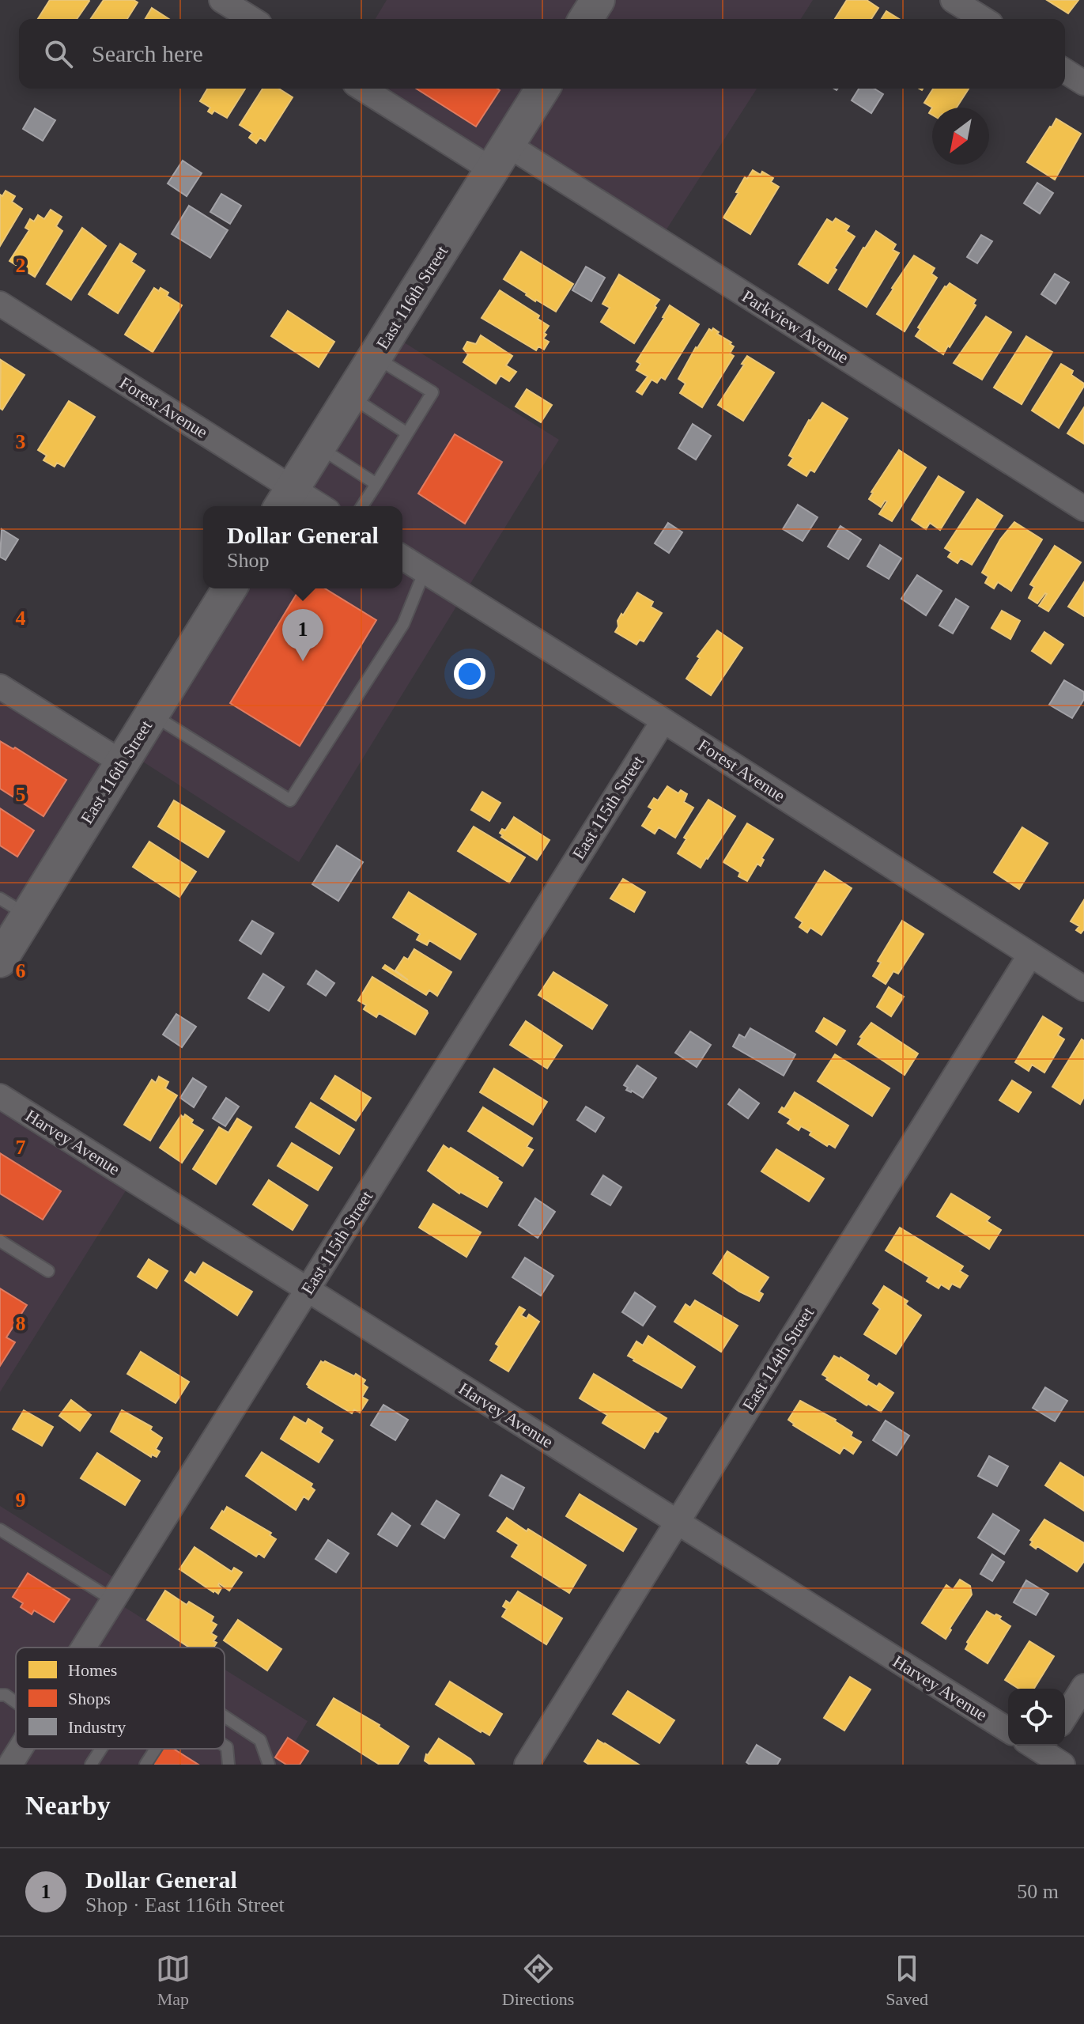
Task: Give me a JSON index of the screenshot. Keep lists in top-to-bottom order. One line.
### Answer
{"streets":{"main road":["East 116th Street"],"street":["Parkview Avenue","Forest Avenue","East 115th Street","Harvey Avenue","East 114th Street"]},"crossings":[["East 116th Street","Parkview Avenue"],["East 116th Street","Forest Avenue"],["Forest Avenue","East 115th Street"],["Forest Avenue","East 114th Street"],["East 115th Street","Harvey Avenue"],["Harvey Avenue","East 114th Street"]],"legend":["Homes","Shops","Industry"],"north":"bottom left","page":{"search":"Search here","popup":["Dollar General","Shop"],"pins":"1","heading":"Nearby","list":[{"mark":"1","name":"Dollar General","note":"Shop · East 116th Street","value":"50 m"}],"nav":["Map","Directions","Saved"]},"grid":{"rows":["2","3","4","5","6","7","8","9"]}}
